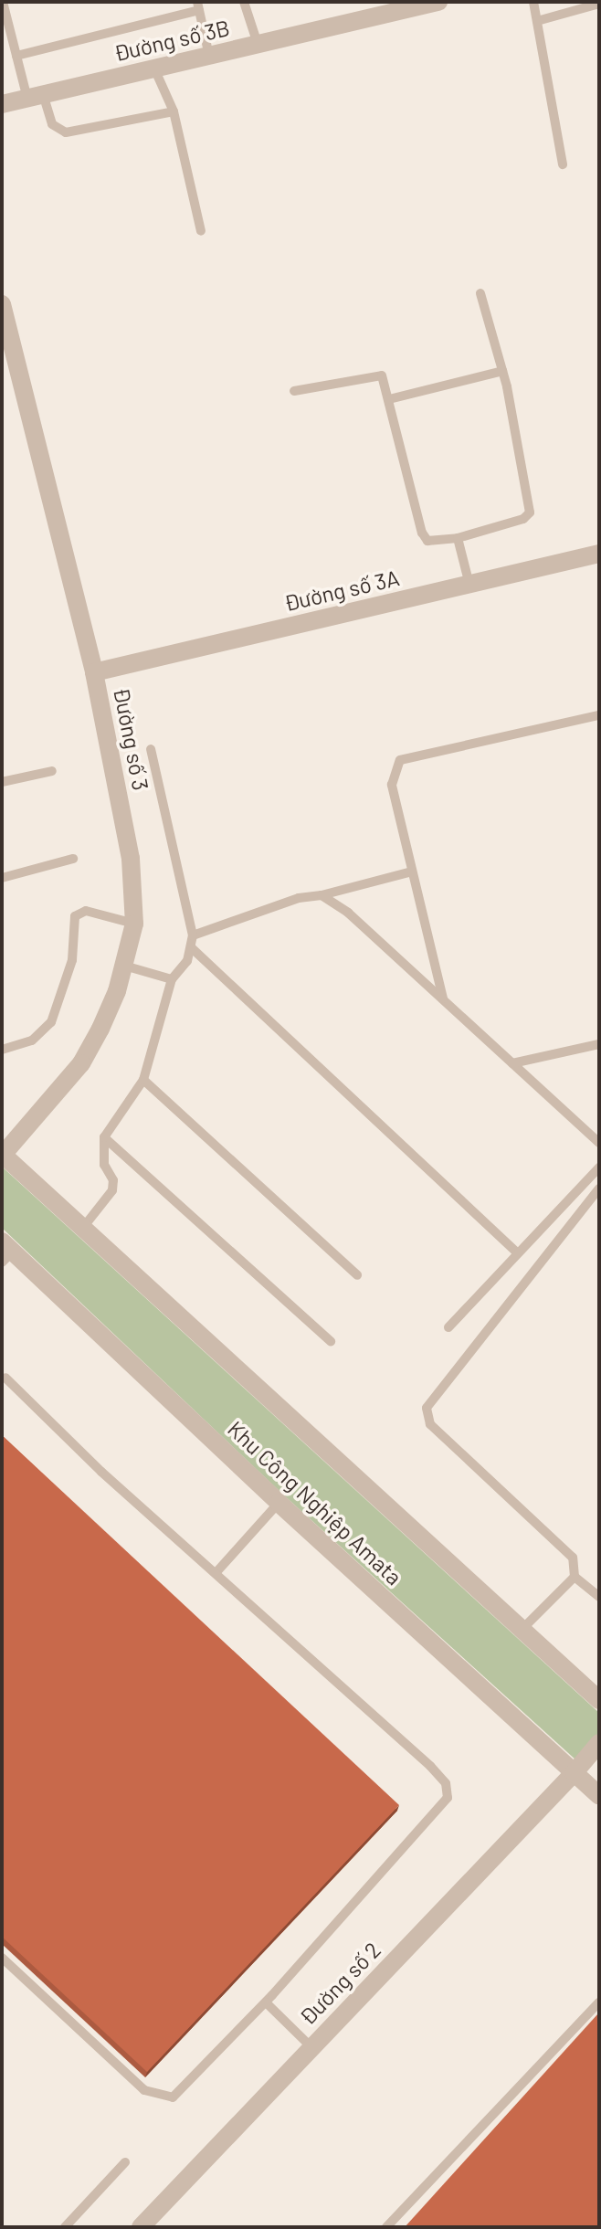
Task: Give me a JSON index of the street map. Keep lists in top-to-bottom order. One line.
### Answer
{"streets":{"street":["Đường số 3B","Đường số 3A","Đường số 3","Khu Công Nghiệp Amata","Đường số 2"]},"crossings":[["Đường số 3A","Đường số 3"],["Đường số 3","Khu Công Nghiệp Amata"],["Khu Công Nghiệp Amata","Đường số 2"]]}
